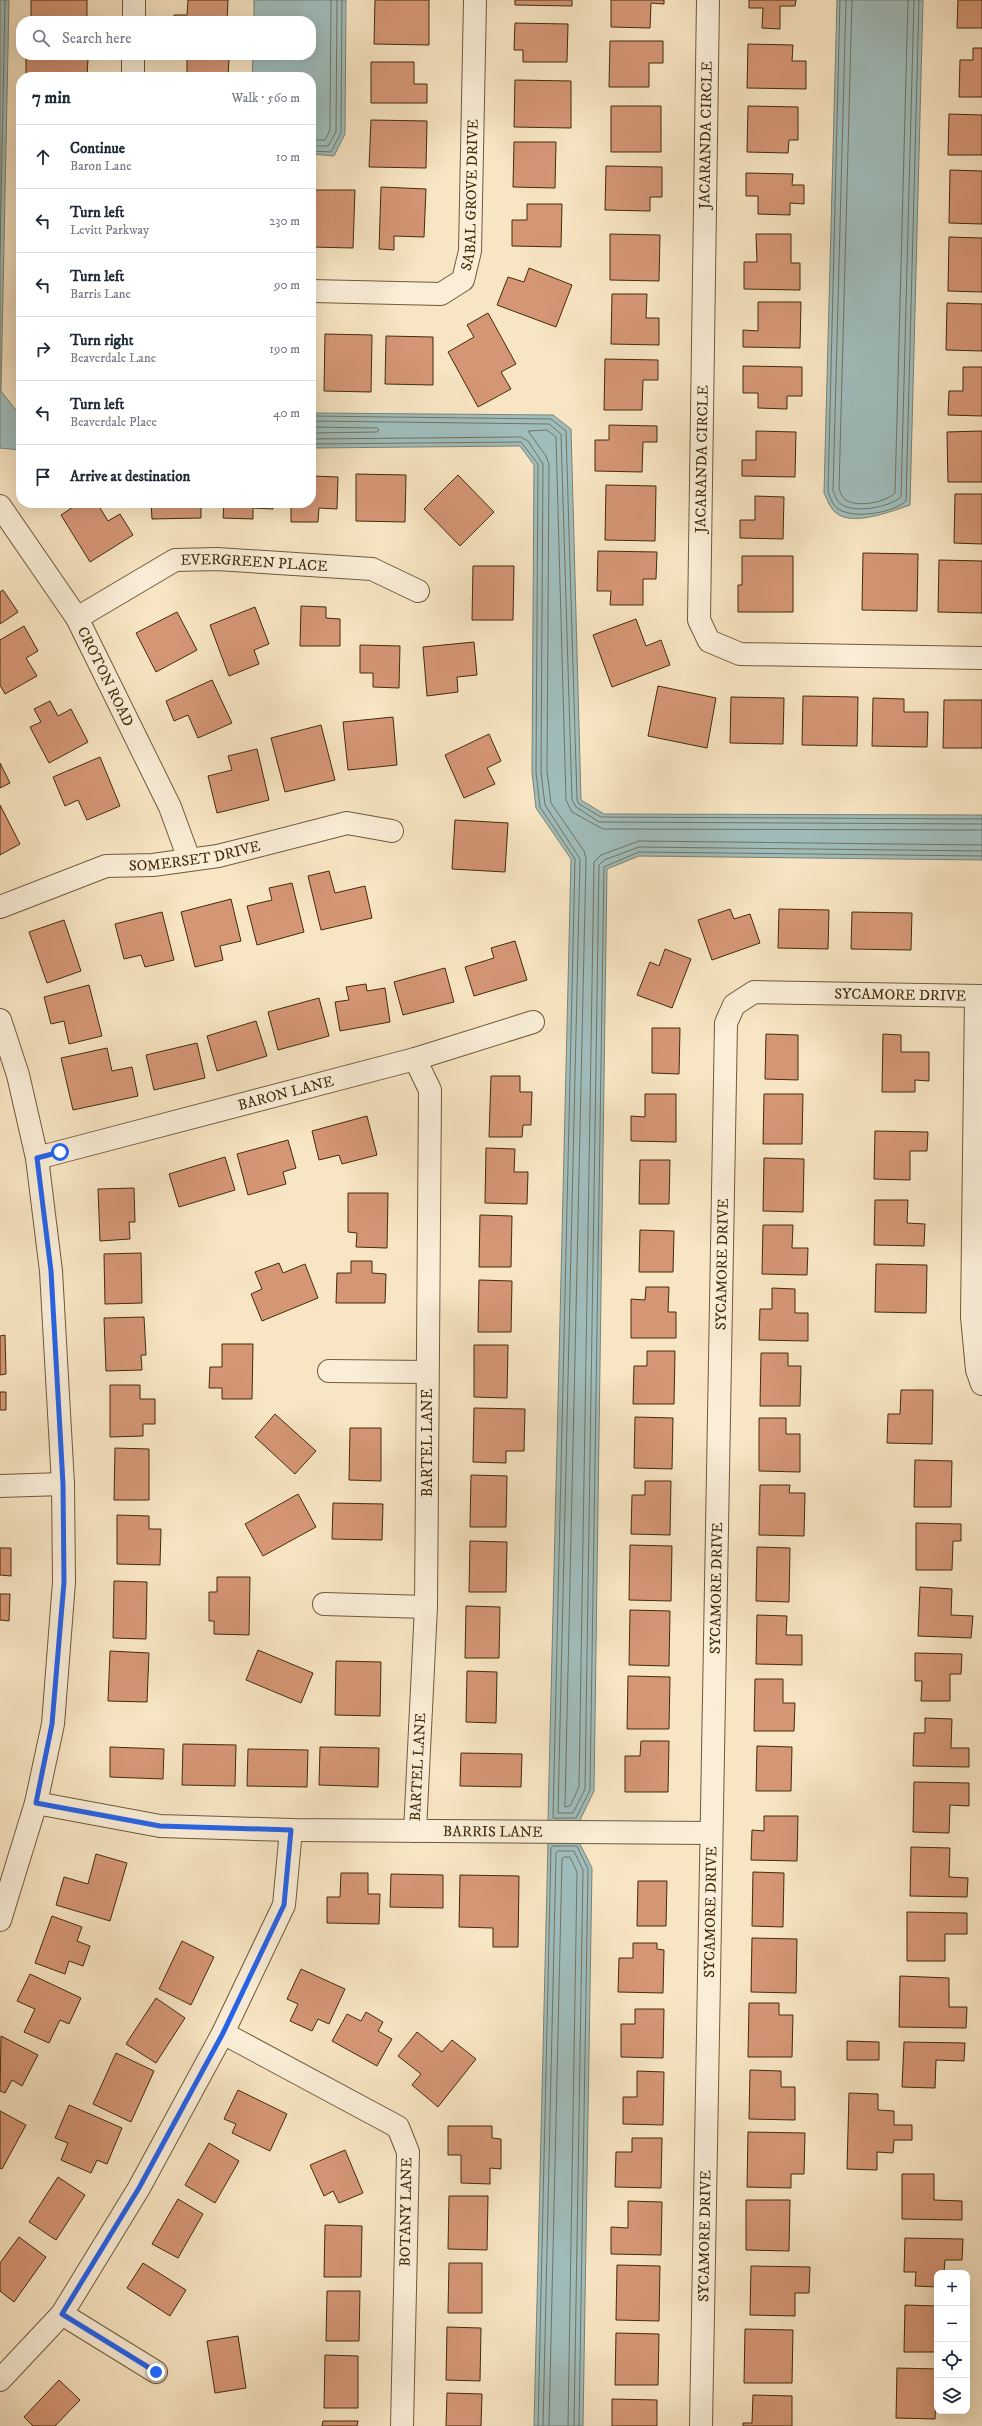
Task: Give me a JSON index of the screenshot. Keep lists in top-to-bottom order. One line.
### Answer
{"streets":{"street":["JACARANDA CIRCLE","SABAL GROVE DRIVE","EVERGREEN PLACE","CROTON ROAD","SOMERSET DRIVE","SYCAMORE DRIVE","BARON LANE","BARTEL LANE","BARRIS LANE","BOTANY LANE"]},"crossings":[["EVERGREEN PLACE","CROTON ROAD"],["CROTON ROAD","SOMERSET DRIVE"],["SYCAMORE DRIVE","BARRIS LANE"],["BARON LANE","BARTEL LANE"],["BARTEL LANE","BARRIS LANE"]],"page":{"search":"Search here","heading":["7 min","Walk · 560 m"],"list":[["Continue","Baron Lane","10 m"],["Turn left","Levitt Parkway","230 m"],["Turn left","Barris Lane","90 m"],["Turn right","Beaverdale Lane","190 m"],["Turn left","Beaverdale Place","40 m"],"Arrive at destination"],"map_buttons":["+","−"]}}
